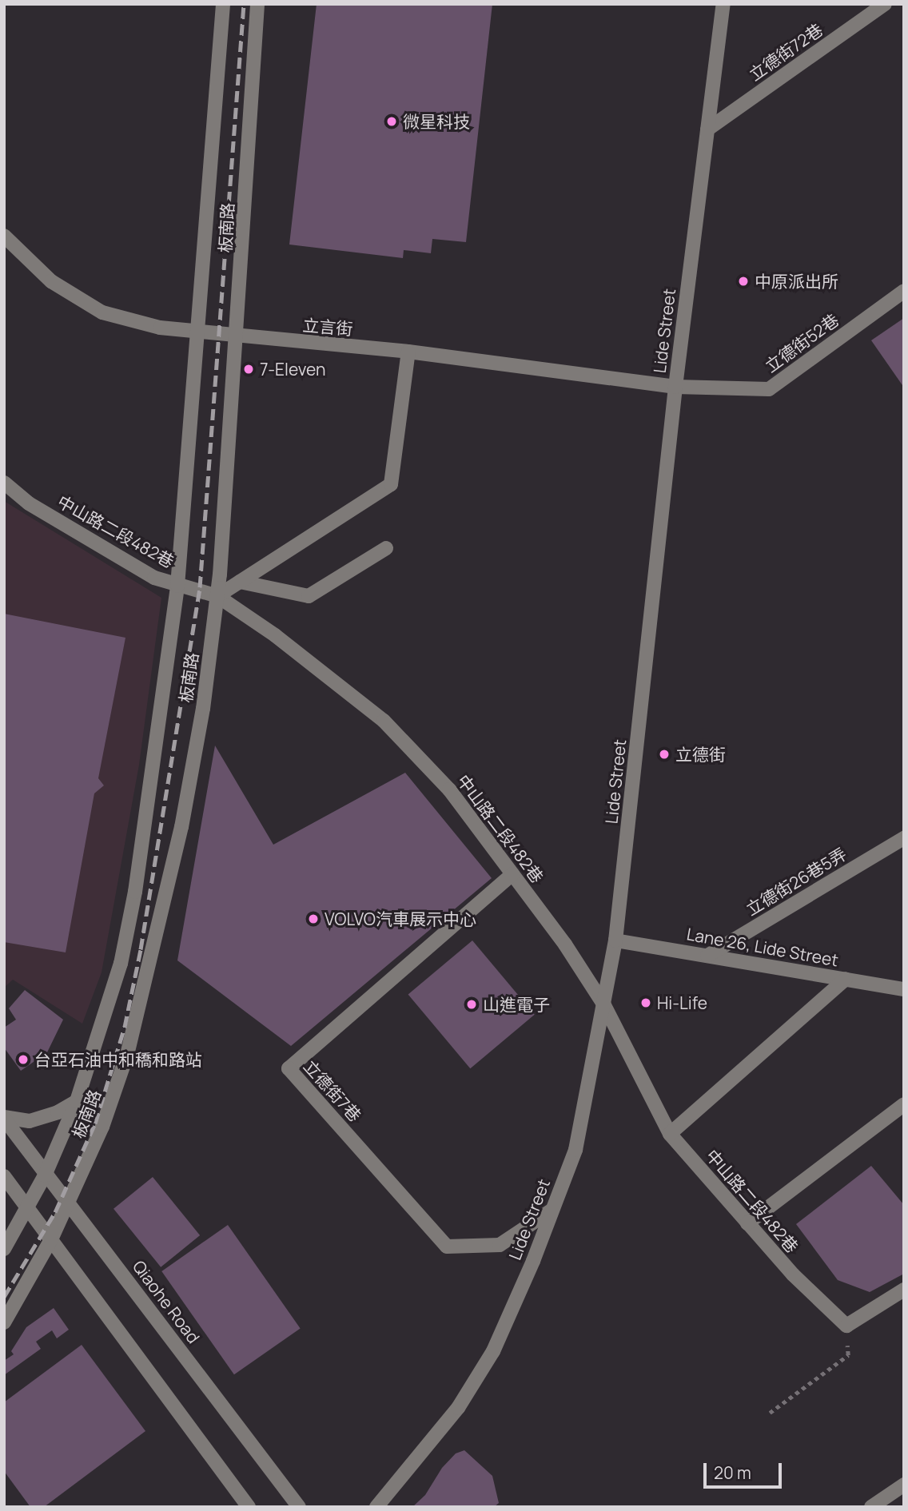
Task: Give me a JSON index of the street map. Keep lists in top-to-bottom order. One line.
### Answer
{"streets":{"street":["立德街72巷","板南路","立言街","Lide Street","立德街52巷","中山路二段482巷","立德街26巷5弄","Lane 26, Lide Street","立德街7巷","Qiaohe Road"]},"crossings":[["立德街72巷","Lide Street"],["板南路","立言街"],["板南路","中山路二段482巷"],["板南路","Qiaohe Road"],["立言街","Lide Street"],["立言街","立德街52巷"],["Lide Street","立德街52巷"],["Lide Street","中山路二段482巷"],["Lide Street","Lane 26, Lide Street"],["Lide Street","立德街7巷"],["中山路二段482巷","立德街7巷"],["立德街26巷5弄","Lane 26, Lide Street"]],"places":["微星科技","中原派出所","7-Eleven","立德街","VOLVO汽車展示中心","Hi-Life","山進電子","台亞石油中和穚和路站"],"scale_bar":"20 m"}
